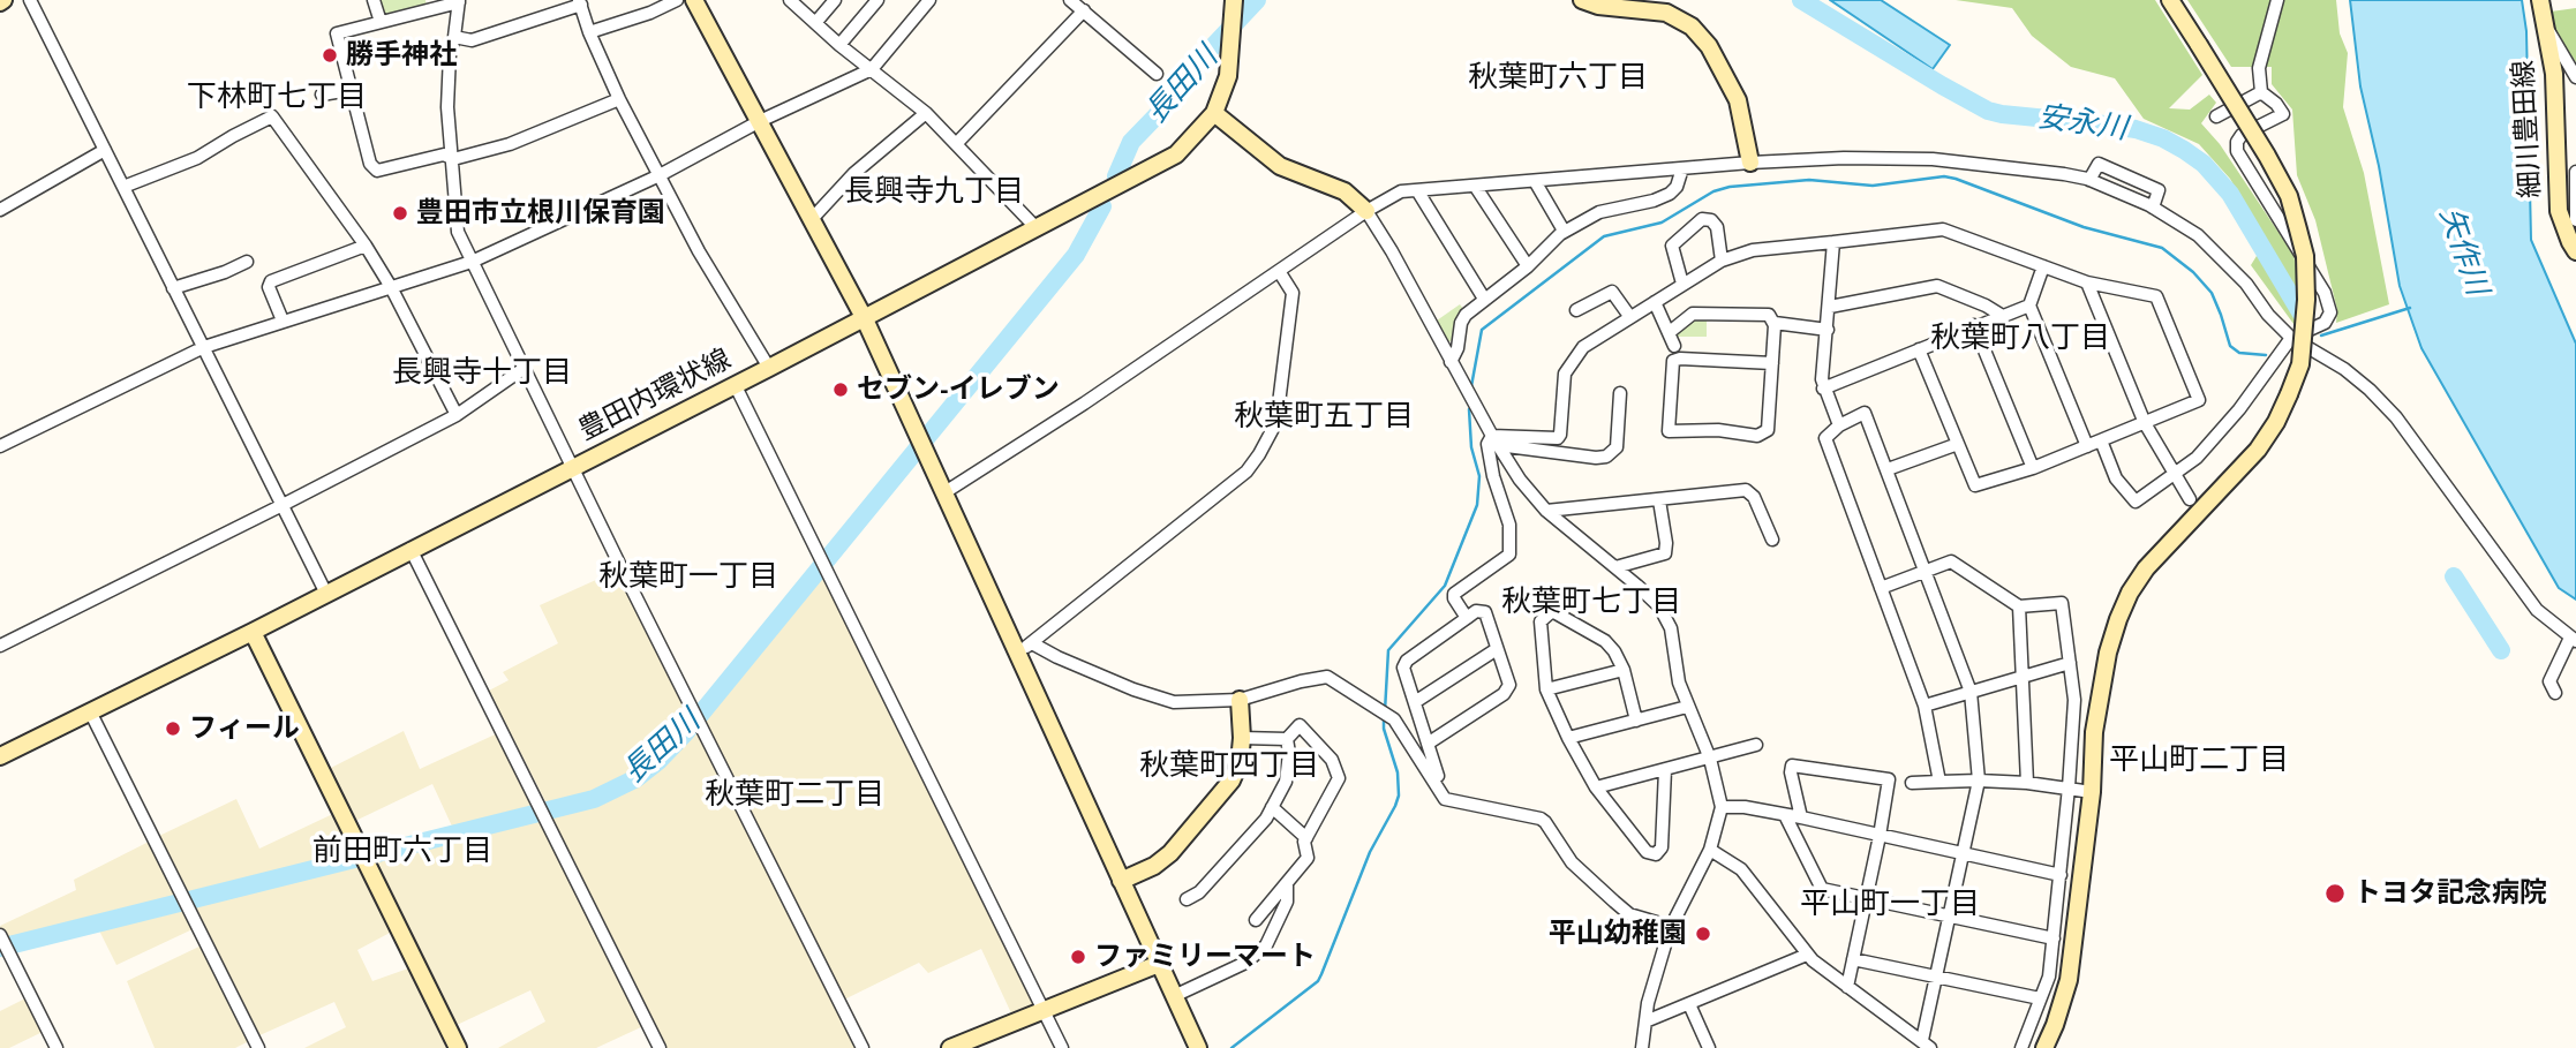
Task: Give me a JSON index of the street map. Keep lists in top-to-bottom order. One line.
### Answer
{"streets":{"street":["細川豊田線","豊田内環状線"]},"districts":["秋葉町六丁目","下林町七丁目","長興寺九丁目","秋葉町八丁目","長興寺十丁目","秋葉町五丁目","秋葉町一丁目","秋葉町七丁目","平山町二丁目","秋葉町四丁目","秋葉町二丁目","前田町六丁目","平山町一丁目"],"water":["長田川","安永川","矢作川"],"places":["勝手神社","豊田市立根川保育園","セブン-イレブン","フィール","トヨタ記念病院","平山幼稚園","ファミリーマート"]}
